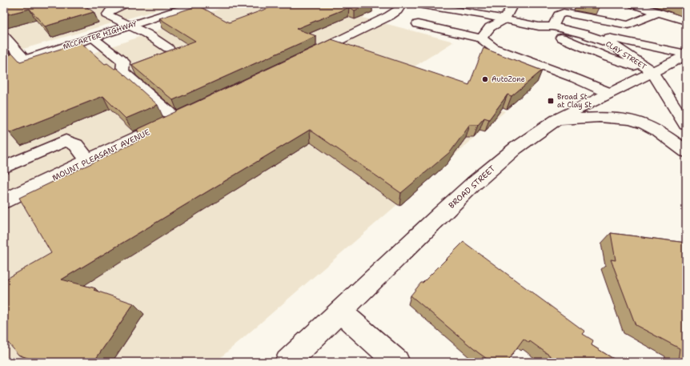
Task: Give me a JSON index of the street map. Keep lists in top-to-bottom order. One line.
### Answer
{"streets":{"main road":["MCCARTER HIGHWAY","CLAY STREET","MOUNT PLEASANT AVENUE","BROAD STREET"]},"crossings":[["MCCARTER HIGHWAY","MOUNT PLEASANT AVENUE"],["CLAY STREET","BROAD STREET"]],"places":{"other":["AutoZone"],"transit":["Broad St at Clay St"]}}
